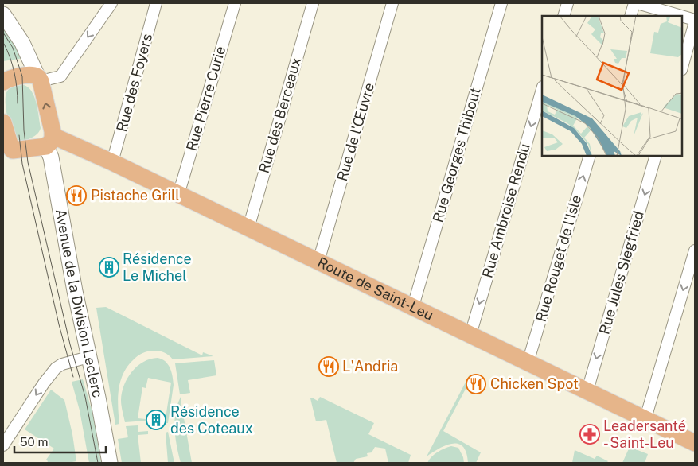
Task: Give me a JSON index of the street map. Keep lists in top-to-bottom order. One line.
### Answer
{"streets":{"main road":["Route de Saint-Leu"],"street":["Rue des Foyers","Rue Pierre Curie","Rue des Berceaux","Rue de l'Œuvre","Rue Georges Thibout","Rue Ambroise Rendu","Rue Rouget de l'Isle","Rue Jules Siegfried","Avenue de la Division Leclerc"]},"crossings":[["Rue des Foyers","Route de Saint-Leu"],["Rue Pierre Curie","Route de Saint-Leu"],["Rue des Berceaux","Route de Saint-Leu"],["Rue de l'Œuvre","Route de Saint-Leu"],["Rue Georges Thibout","Route de Saint-Leu"],["Rue Ambroise Rendu","Route de Saint-Leu"],["Rue Rouget de l'Isle","Route de Saint-Leu"],["Rue Jules Siegfried","Route de Saint-Leu"],["Route de Saint-Leu","Avenue de la Division Leclerc"]],"one_way":["Rue Ambroise Rendu","Rue Rouget de l'Isle"],"places":{"restaurant":["Pistache Grill","L'Andria","Chicken Spot"],"building":["Résidence Le Michel","Résidence des Coteaux"],"pharmacy":["Leadersanté - Saint-Leu"]},"scale_bar":"50 m"}
